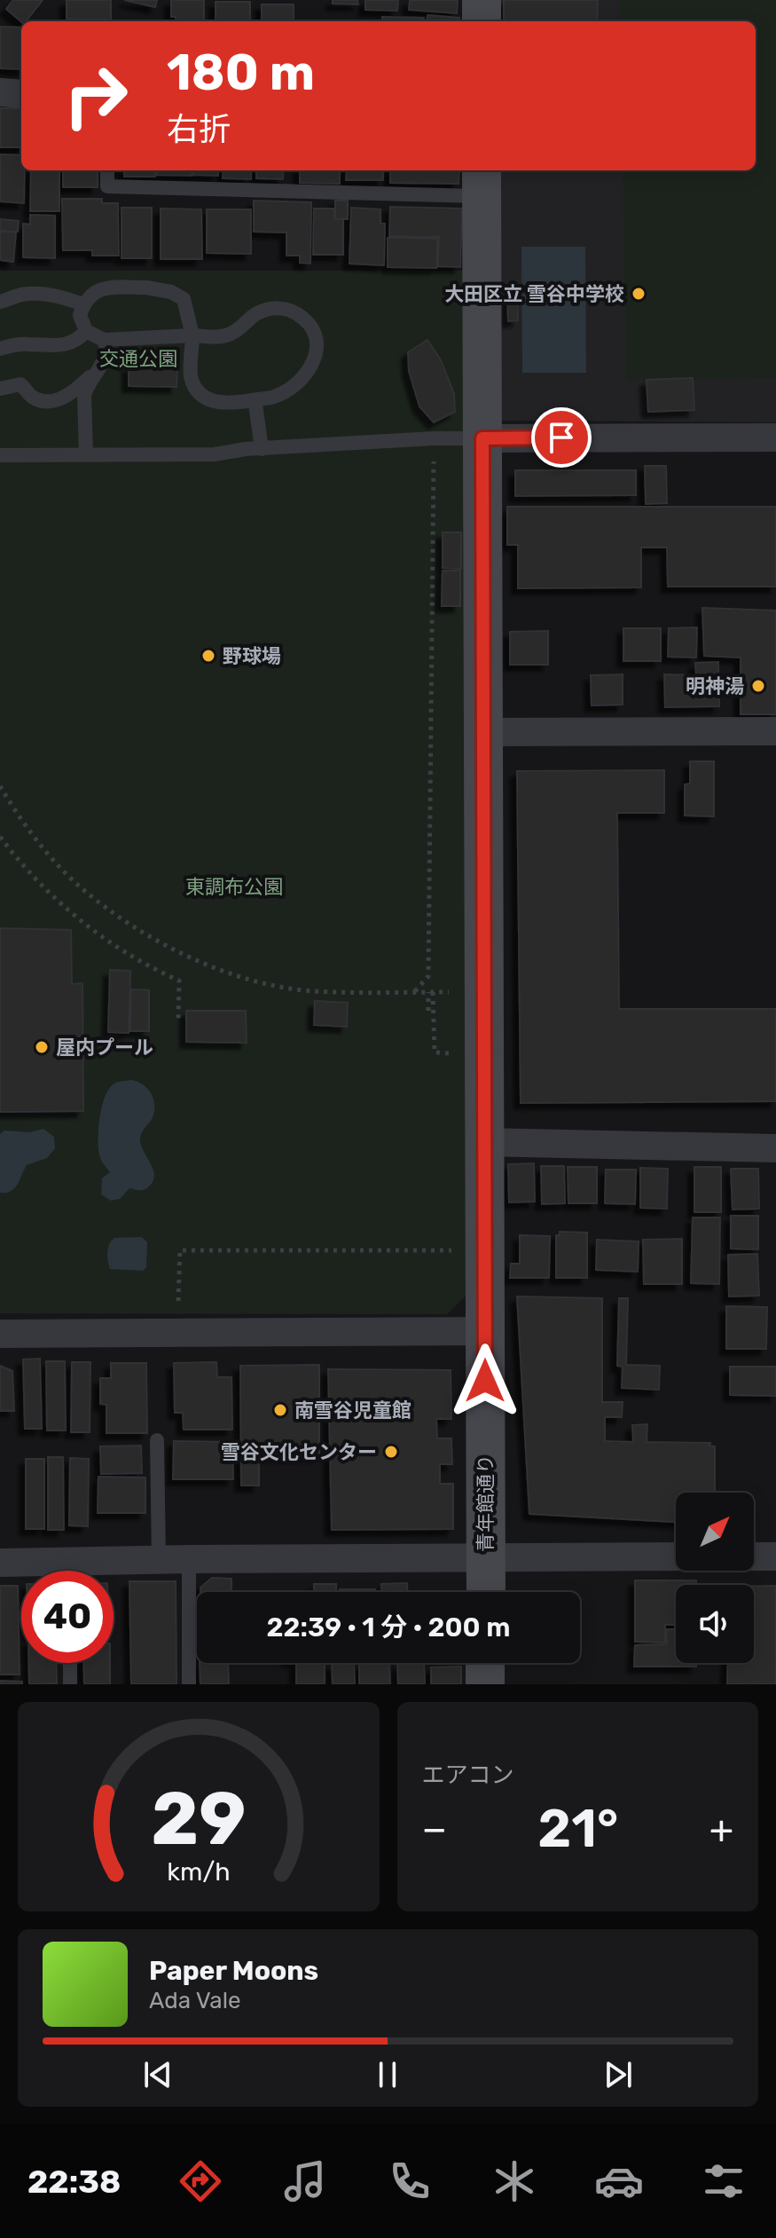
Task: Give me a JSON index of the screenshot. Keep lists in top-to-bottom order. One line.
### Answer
{"streets":{"street":["青年館通り"]},"parks":["交通公園","東調布公園"],"places":["大田区立 雪谷中学校","野球場","明神湯","屋内プール","南雪谷児童館","雪谷文化センター"],"north":"top right","page":{"turn":["180 m","右折"],"limit":"40","trip":"22:39 · 1 分 · 200 m","tile":"エアコン","heat":["−","21°","+"],"song":["Paper Moons","Ada Vale"],"tabs":"22:38","gauge":["29","km/h"]}}
